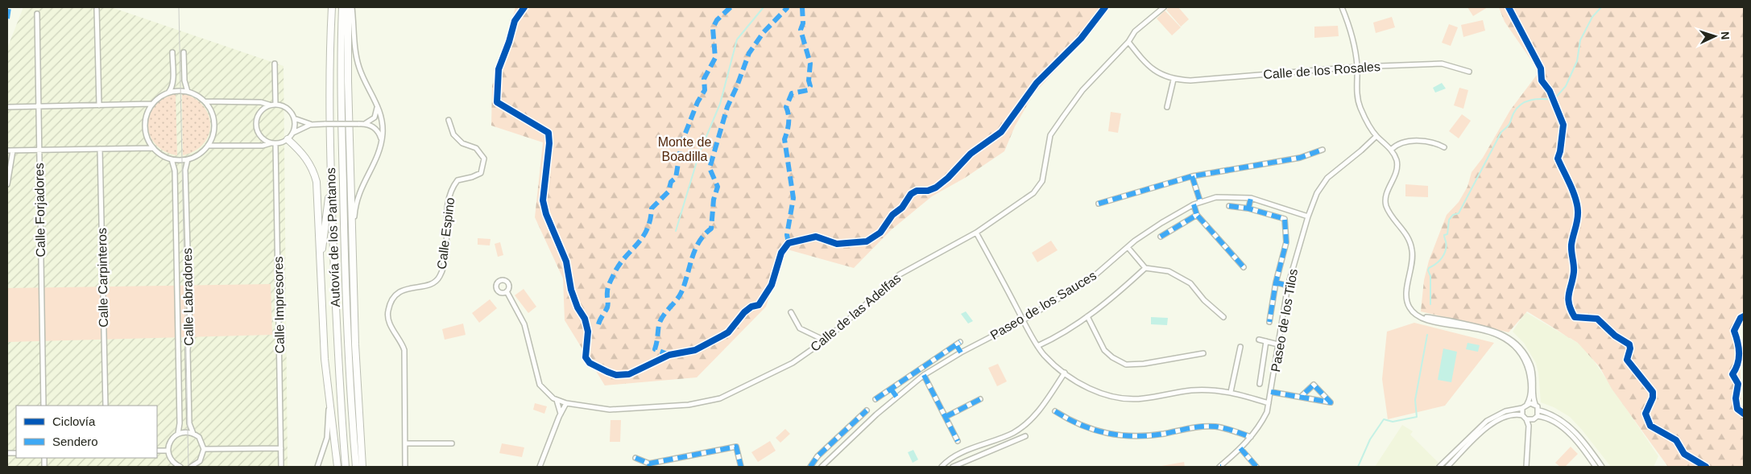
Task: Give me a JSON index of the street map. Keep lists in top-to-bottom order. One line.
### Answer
{"streets":{"highway":["Autovía de los Pantanos"],"street":["Calle de los Rosales","Calle Forjadores","Calle Espino","Calle Carpinteros","Calle Labradores","Calle Impresores","Paseo de los Sauces","Calle de las Adelfas","Paseo de los Tilos"]},"crossings":[["Calle de los Rosales","Calle de las Adelfas"],["Paseo de los Sauces","Paseo de los Tilos"]],"parks":["Monte de Boadilla"],"legend":["Ciclovía","Sendero"],"north":"right"}
